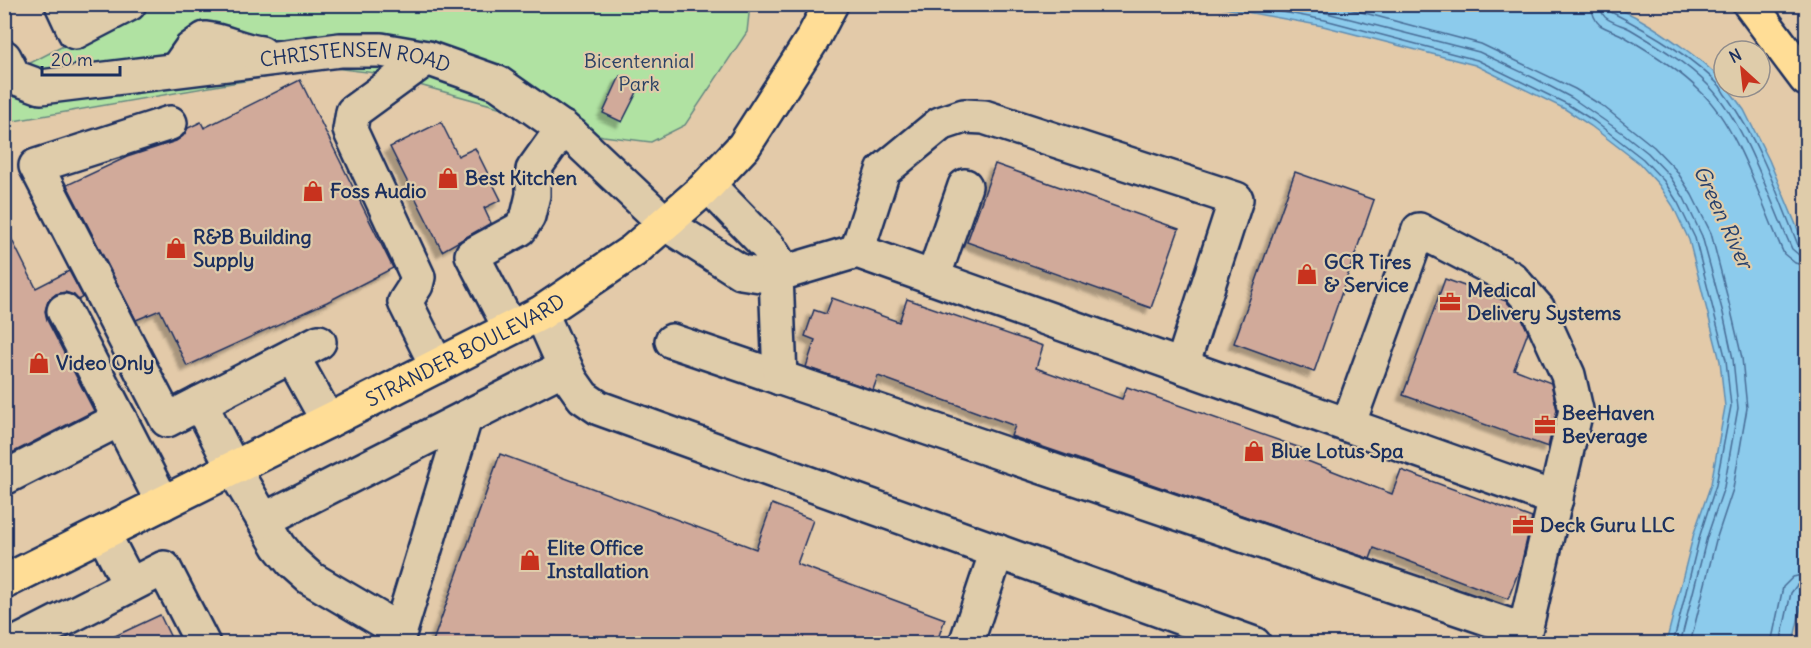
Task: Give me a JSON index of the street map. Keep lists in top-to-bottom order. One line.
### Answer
{"streets":{"main road":["STRANDER BOULEVARD"],"street":["CHRISTENSEN ROAD"]},"crossings":[["CHRISTENSEN ROAD","STRANDER BOULEVARD"]],"water":["Green River"],"parks":["Bicentennial Park"],"places":{"shop":["Best Kitchen","Foss Audio","R&B Building Supply","GCR Tires & Service","Video Only","Blue Lotus Spa","Elite Office Installation"],"office":["Medical Delivery Systems","BeeHaven Beverage","Deck Guru LLC"]},"scale_bar":"20 m","north":"top left"}
